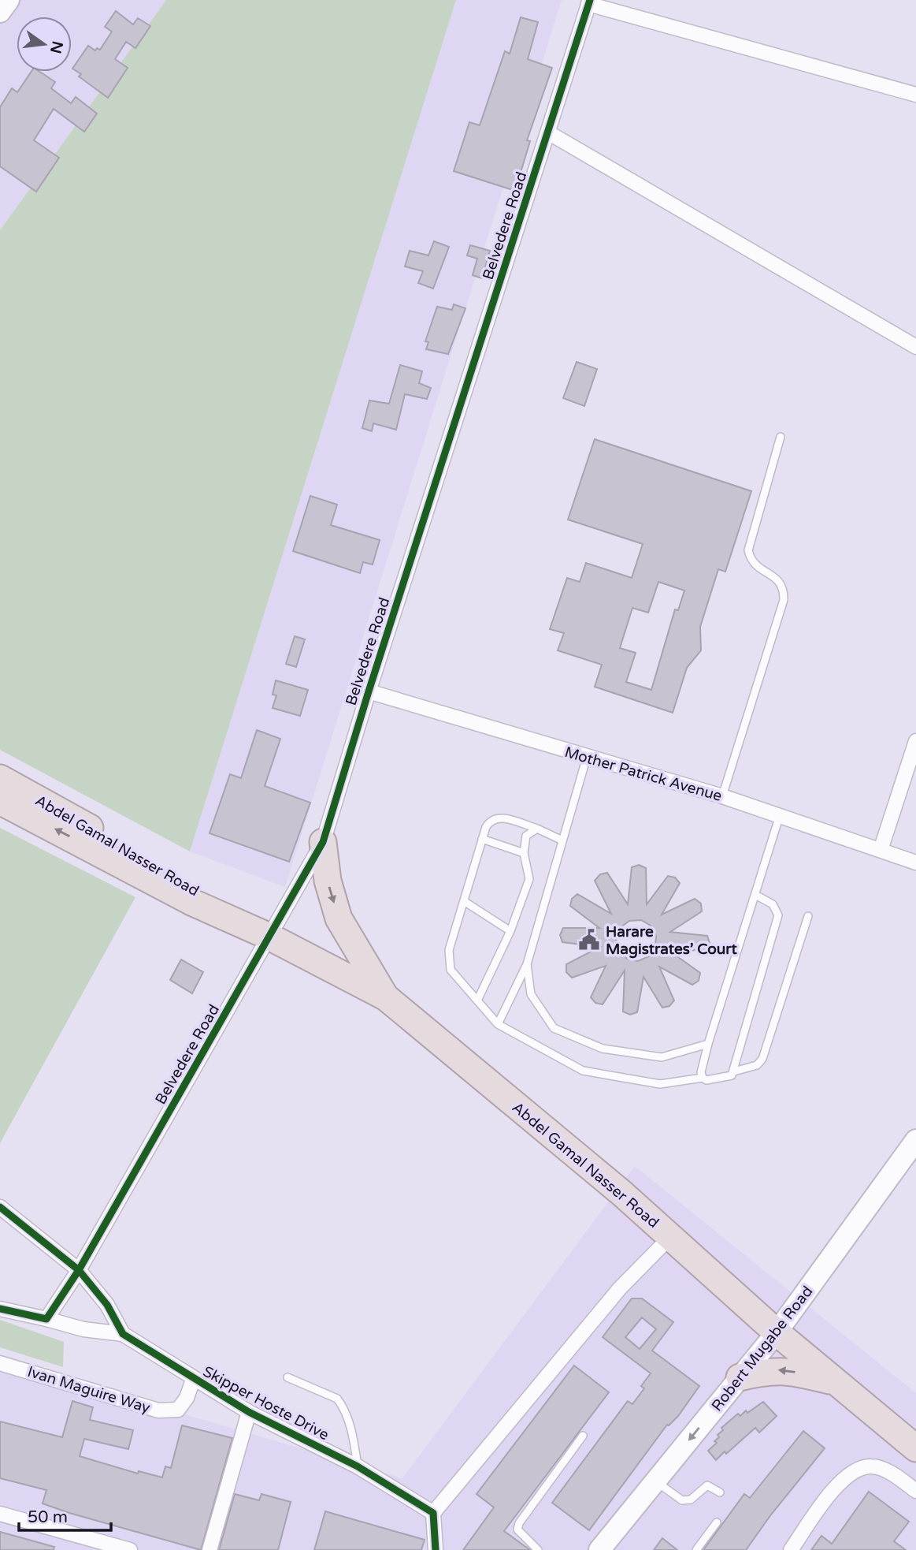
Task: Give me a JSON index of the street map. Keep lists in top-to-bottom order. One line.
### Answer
{"streets":{"highway":["Abdel Gamal Nasser Road"],"main road":["Robert Mugabe Road"],"street":["Belvedere Road","Mother Patrick Avenue","Ivan Maguire Way","Skipper Hoste Drive"]},"crossings":[["Belvedere Road","Mother Patrick Avenue"],["Belvedere Road","Abdel Gamal Nasser Road"],["Belvedere Road","Skipper Hoste Drive"],["Abdel Gamal Nasser Road","Robert Mugabe Road"],["Ivan Maguire Way","Skipper Hoste Drive"]],"places":{"public building":["Harare Magistrates’ Court"]},"scale_bar":"50 m","north":"right"}
